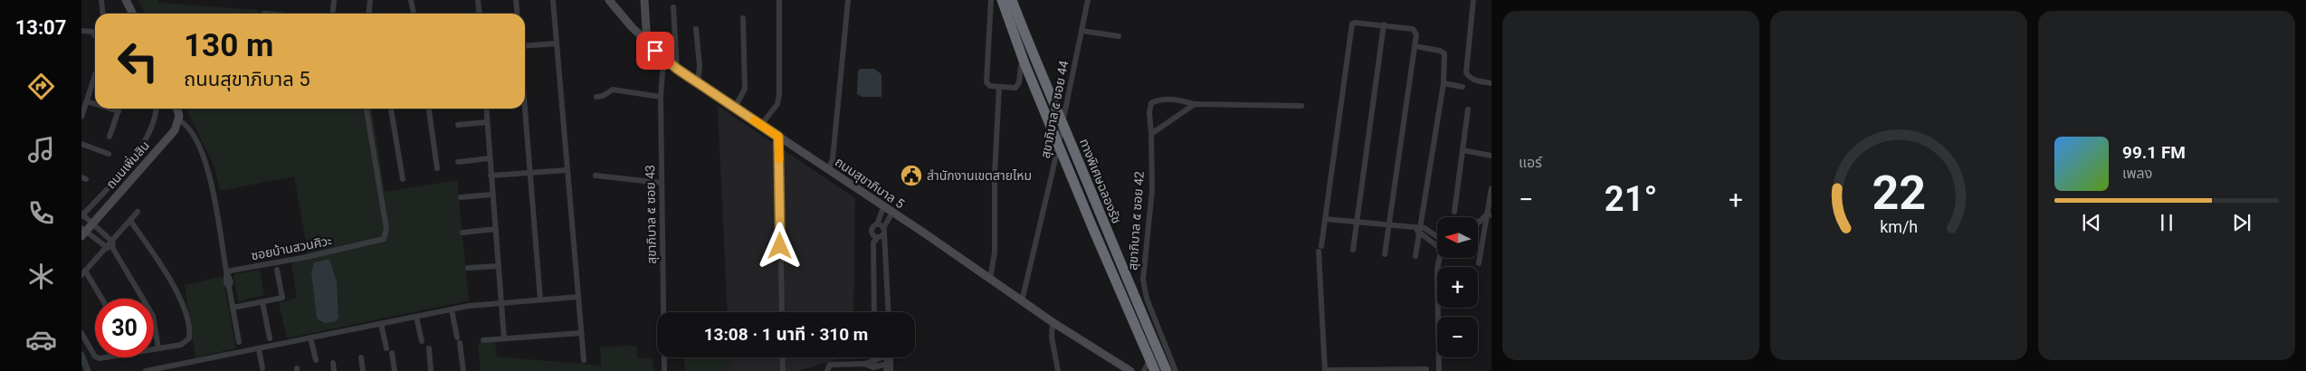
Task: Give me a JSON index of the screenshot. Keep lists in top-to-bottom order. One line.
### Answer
{"streets":{"highway":["ทางพิเศษฉลองรัช"],"main road":["ถนนเพิ่มสิน","ถนนสุขาภิบาล 5"],"street":["สุขาภิบาล ๕ ซอย 44","สุขาภิบาล ๕ ซอย 43","สุขาภิบาล ๕ ซอย 42","ซอยบ้านสวนศิวะ"]},"crossings":[["สุขาภิบาล ๕ ซอย 44","ถนนสุขาภิบาล 5"],["ถนนสุขาภิบาล 5","สุขาภิบาล ๕ ซอย 43"]],"places":{"public building":["สำนักงานเขตสายไหม"]},"north":"left","page":{"tabs":"13:07","tile":"แอร์","turn":["130 m","ถนนสุขาภิบาล 5"],"song":["99.1 FM","เพลง"],"heat":["−","21°","+"],"map_buttons":["+","−"],"limit":"30","trip":"13:08 · 1 นาที · 310 m","gauge":["22","km/h"]}}
